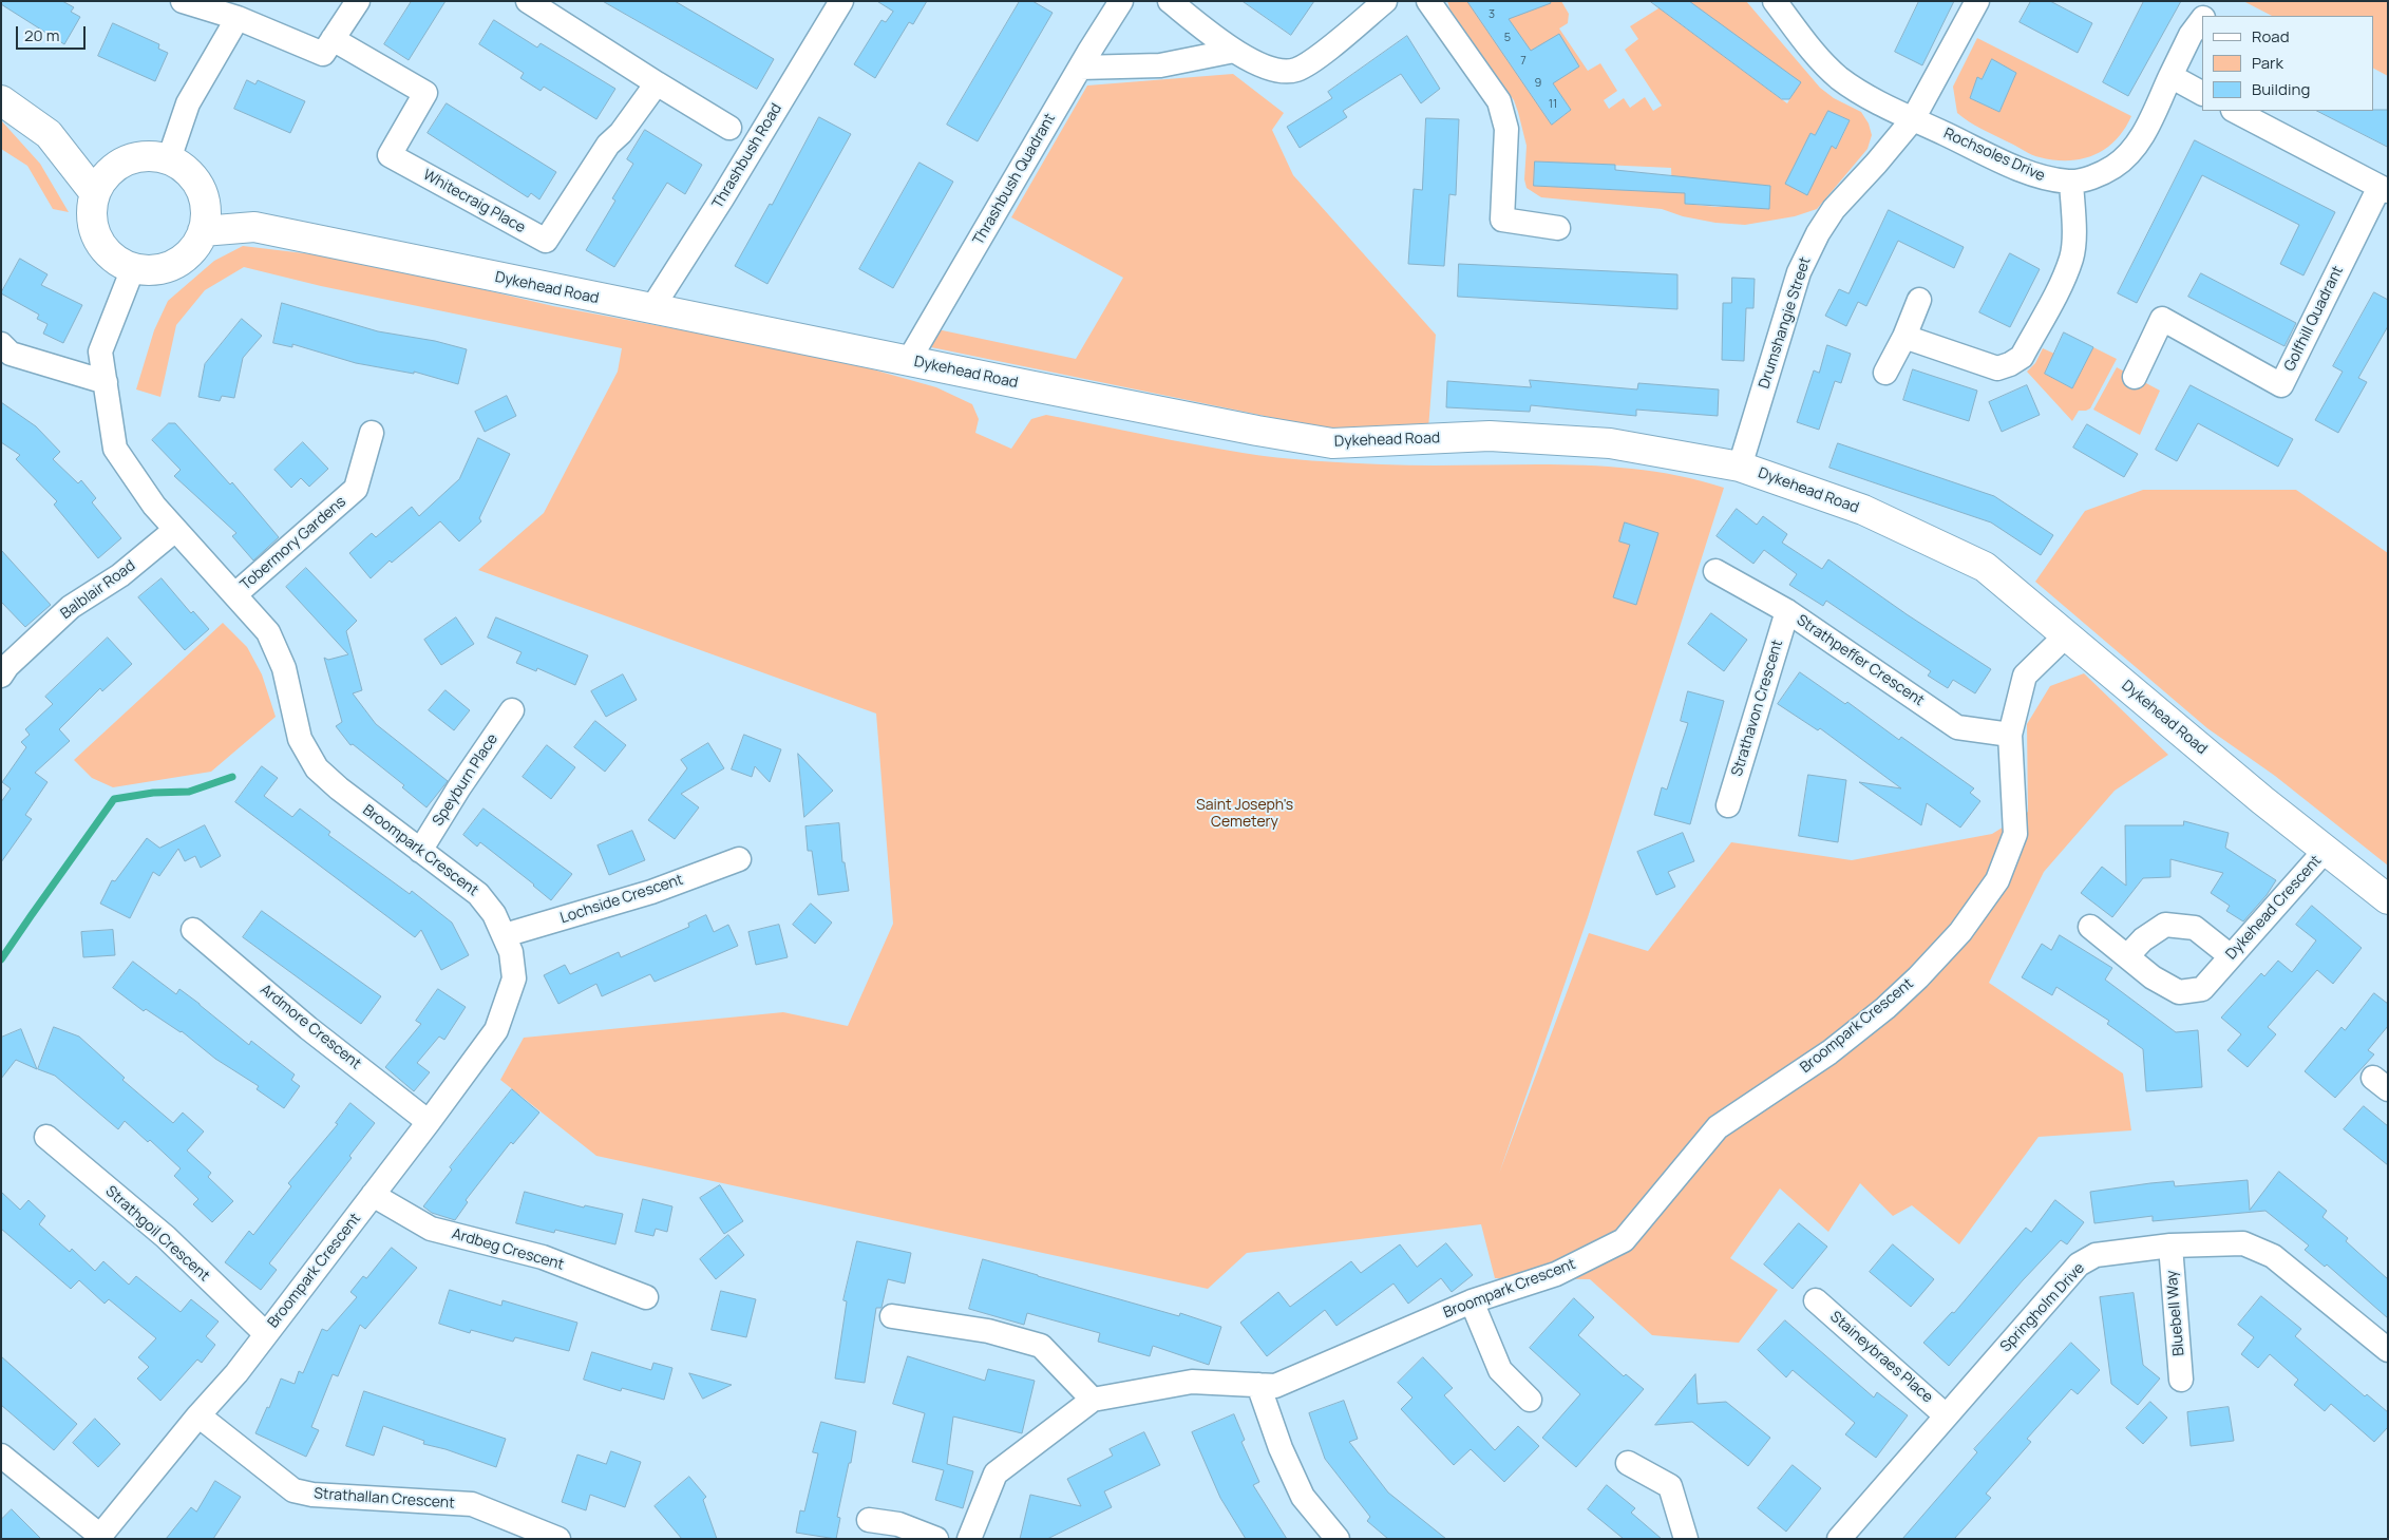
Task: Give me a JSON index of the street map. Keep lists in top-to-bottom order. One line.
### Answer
{"streets":{"street":["Rochsoles Drive","Thrashbush Road","Thrashbush Quadrant","Whitecraig Place","Dykehead Road","Golfhill Quadrant","Drumshangie Street","Tobermory Gardens","Balblair Road","Strathpeffer Crescent","Strathavon Crescent","Speyburn Place","Broompark Crescent","Lochside Crescent","Dykehead Crescent","Ardmore Crescent","Strathgoil Crescent","Ardbeg Crescent","Springholm Drive","Bluebell Way","Staineybraes Place","Strathallan Crescent"]},"crossings":[["Rochsoles Drive","Drumshangie Street"],["Thrashbush Road","Dykehead Road"],["Thrashbush Quadrant","Dykehead Road"],["Dykehead Road","Drumshangie Street"],["Dykehead Road","Broompark Crescent"],["Dykehead Road","Dykehead Crescent"],["Tobermory Gardens","Broompark Crescent"],["Balblair Road","Broompark Crescent"],["Strathpeffer Crescent","Strathavon Crescent"],["Strathpeffer Crescent","Broompark Crescent"],["Speyburn Place","Broompark Crescent"],["Broompark Crescent","Lochside Crescent"],["Broompark Crescent","Ardmore Crescent"],["Broompark Crescent","Strathgoil Crescent"],["Broompark Crescent","Ardbeg Crescent"],["Broompark Crescent","Strathallan Crescent"],["Springholm Drive","Bluebell Way"],["Springholm Drive","Staineybraes Place"]],"parks":["Saint Joseph's Cemetery"],"house_numbers":["3","5","7","9","11"],"legend":["Road","Park","Building"],"scale_bar":"20 m"}
